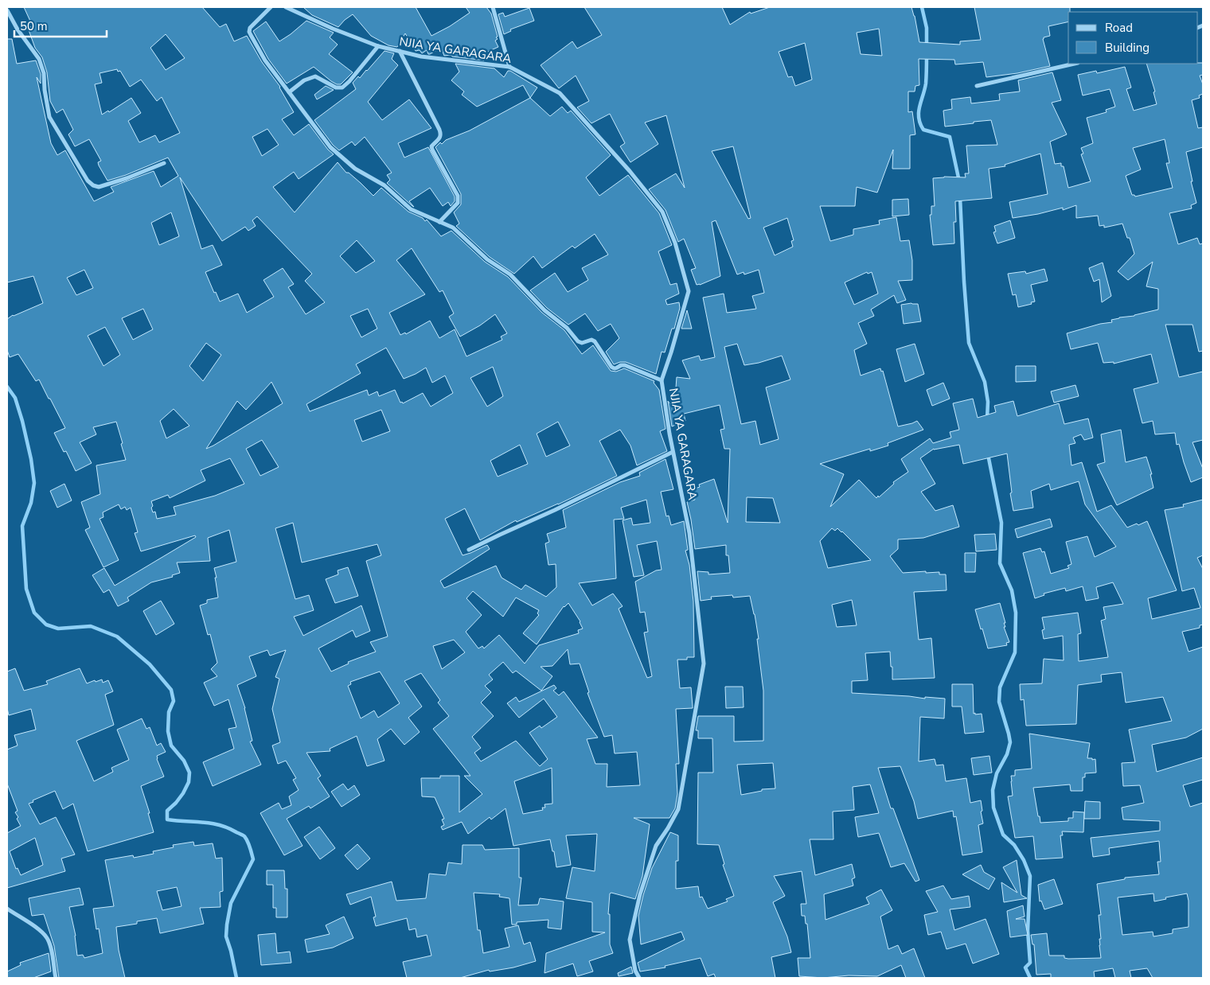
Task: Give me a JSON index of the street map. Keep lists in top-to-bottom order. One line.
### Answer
{"streets":{"street":["NJIA YA GARAGARA"]},"legend":["Road","Building"],"scale_bar":"50 m"}
